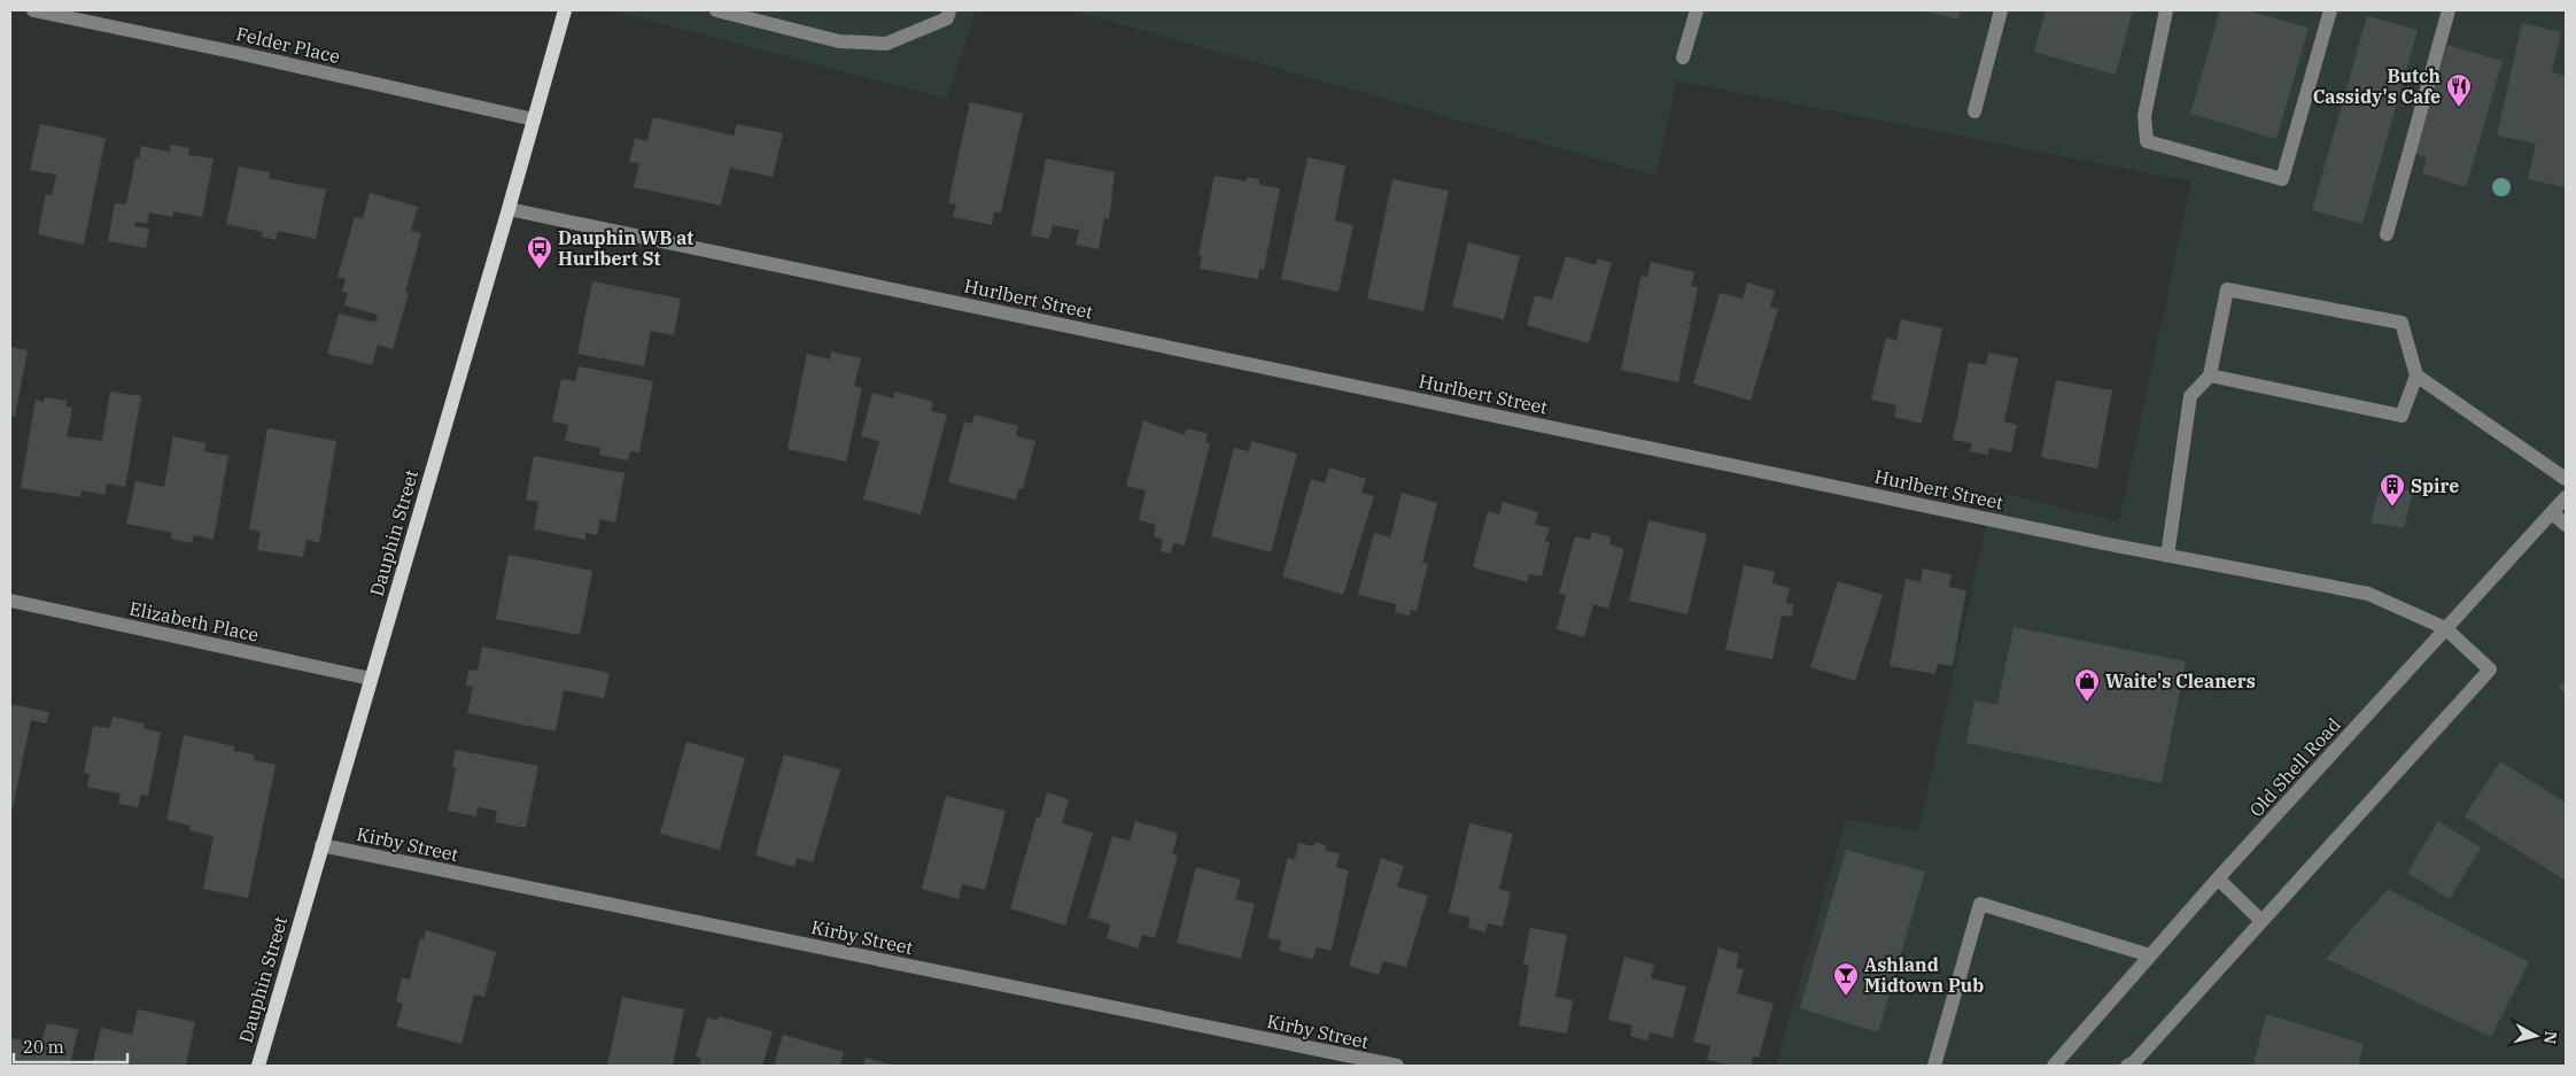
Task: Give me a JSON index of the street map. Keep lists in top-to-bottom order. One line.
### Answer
{"streets":{"main road":["Dauphin Street"],"street":["Felder Place","Hurlbert Street","Elizabeth Place","Old Shell Road","Kirby Street"]},"crossings":[["Felder Place","Dauphin Street"],["Hurlbert Street","Dauphin Street"],["Hurlbert Street","Old Shell Road"],["Dauphin Street","Elizabeth Place"],["Dauphin Street","Kirby Street"]],"places":{"restaurant":["Butch Cassidy's Cafe"],"bus stop":["Dauphin WB at Hurlbert St"],"building":["Spire"],"shop":["Waite's Cleaners"],"bar":["Ashland Midtown Pub"]},"scale_bar":"20 m","north":"right"}
